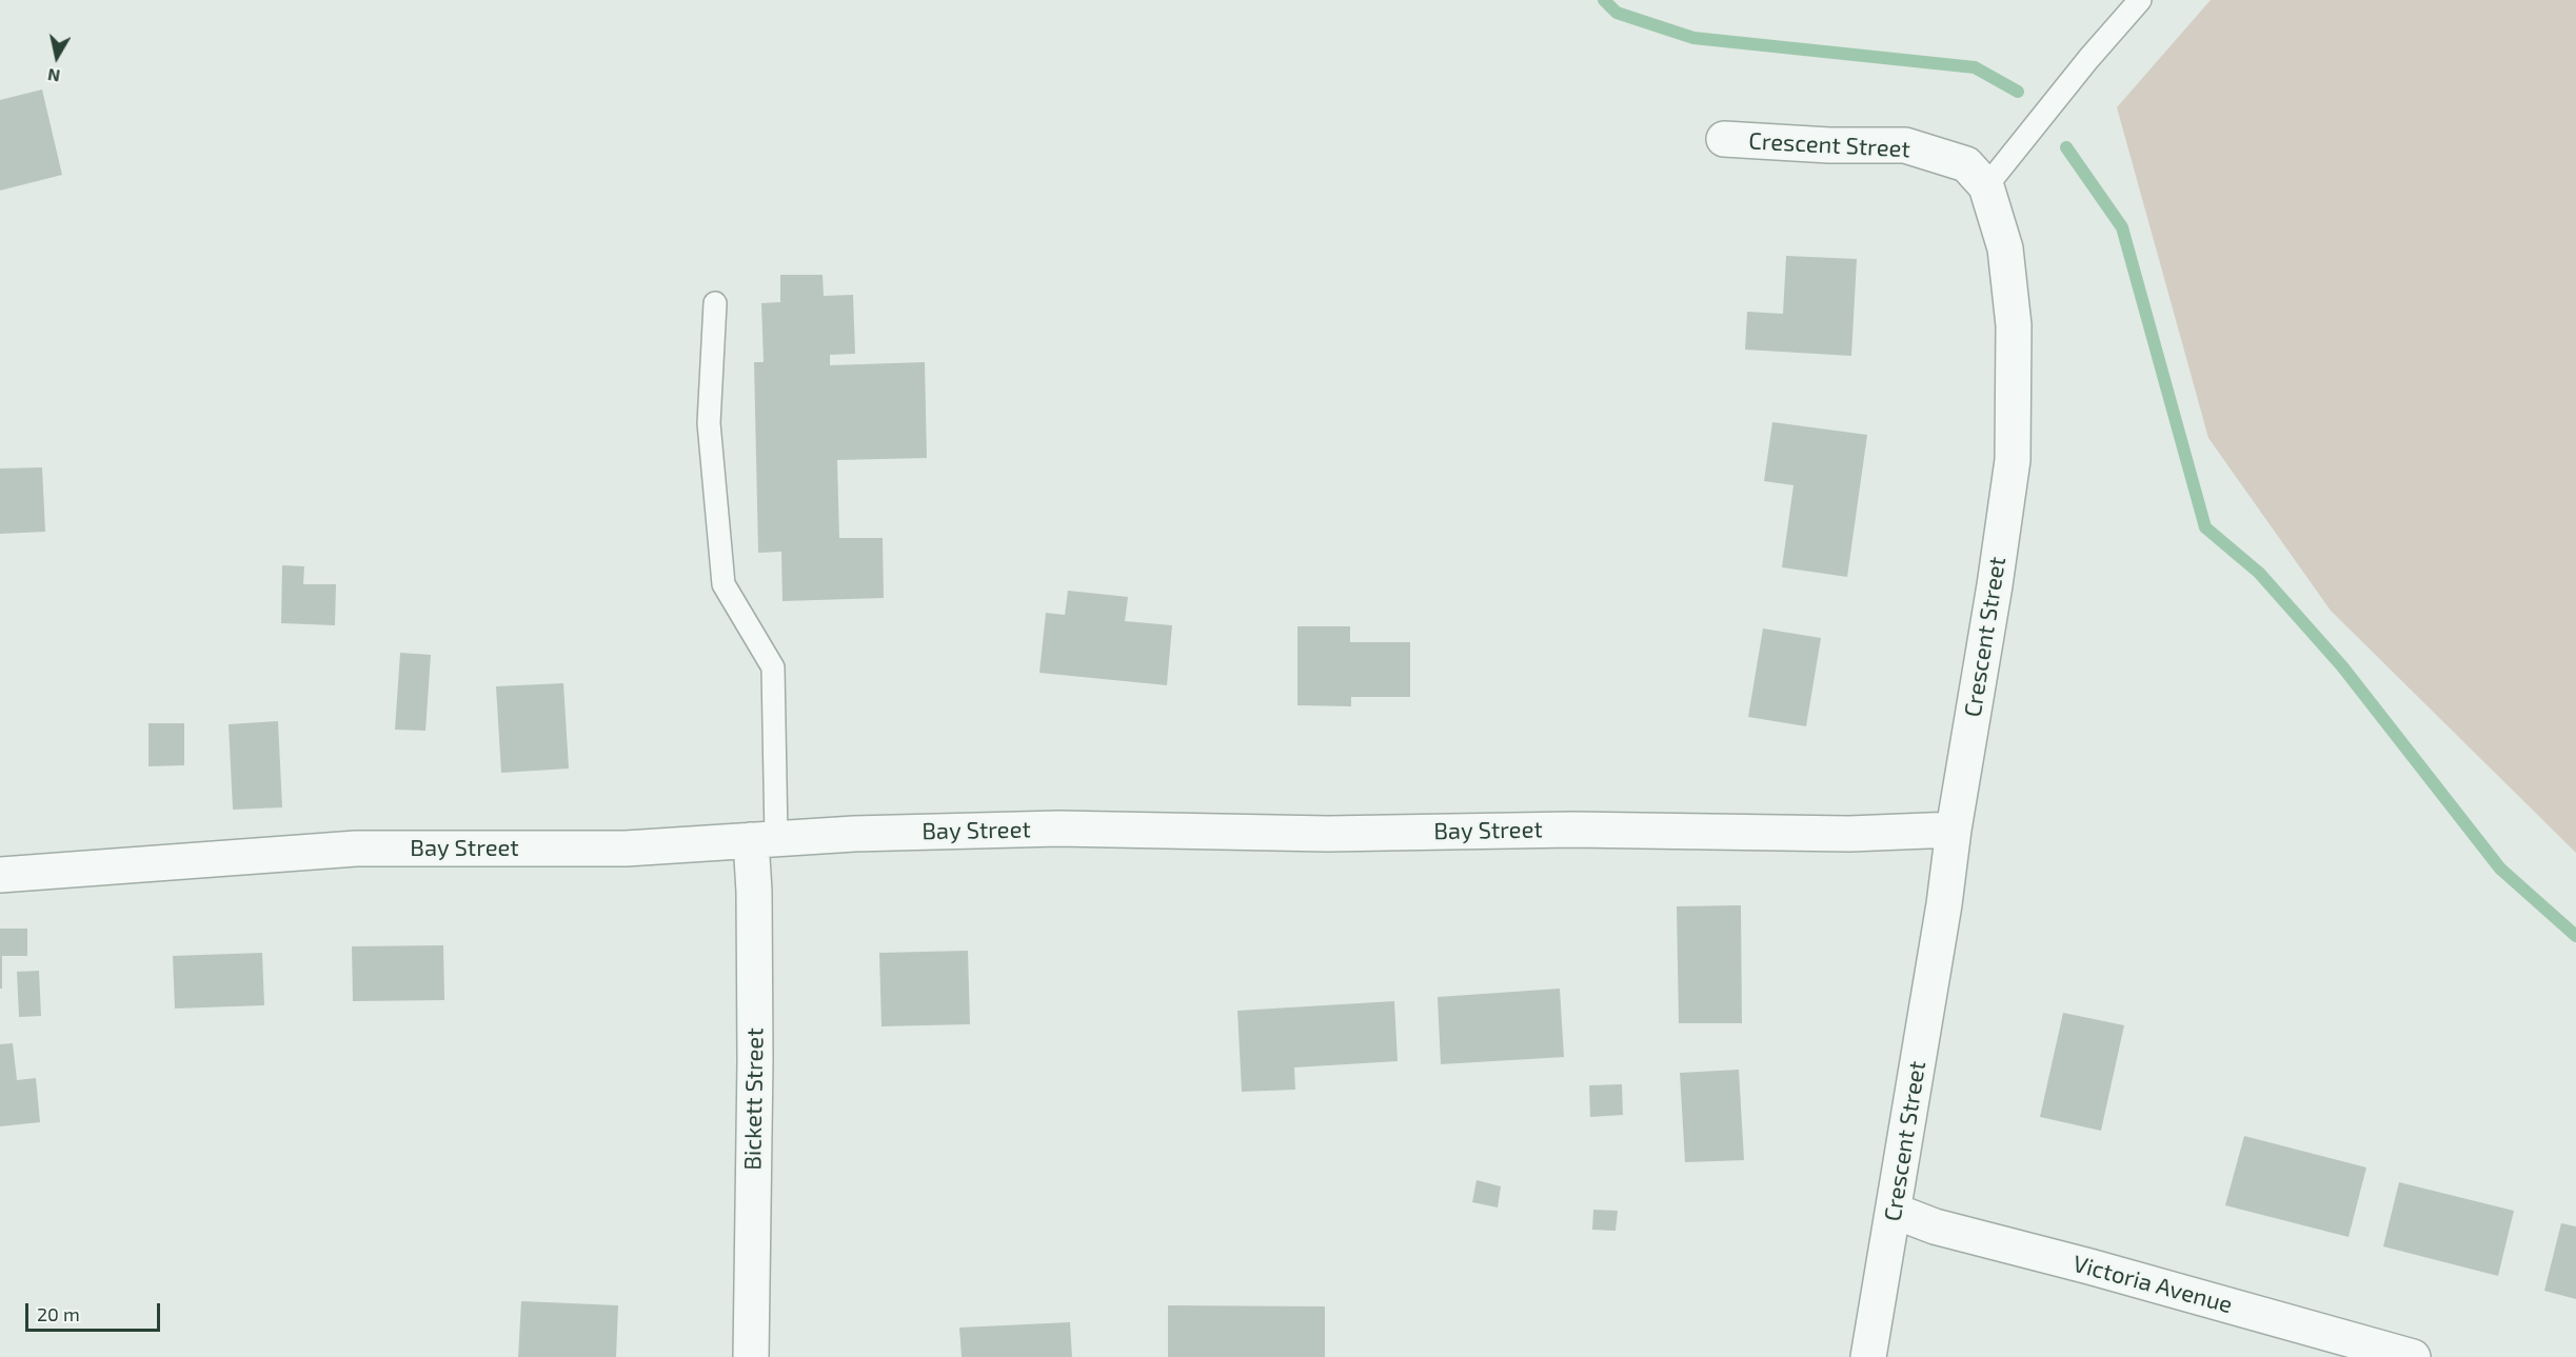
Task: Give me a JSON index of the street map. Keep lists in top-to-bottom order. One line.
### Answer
{"streets":{"street":["Crescent Street","Bay Street","Bickett Street","Victoria Avenue"]},"crossings":[["Crescent Street","Bay Street"],["Crescent Street","Victoria Avenue"],["Bay Street","Bickett Street"]],"scale_bar":"20 m","north":"bottom"}
